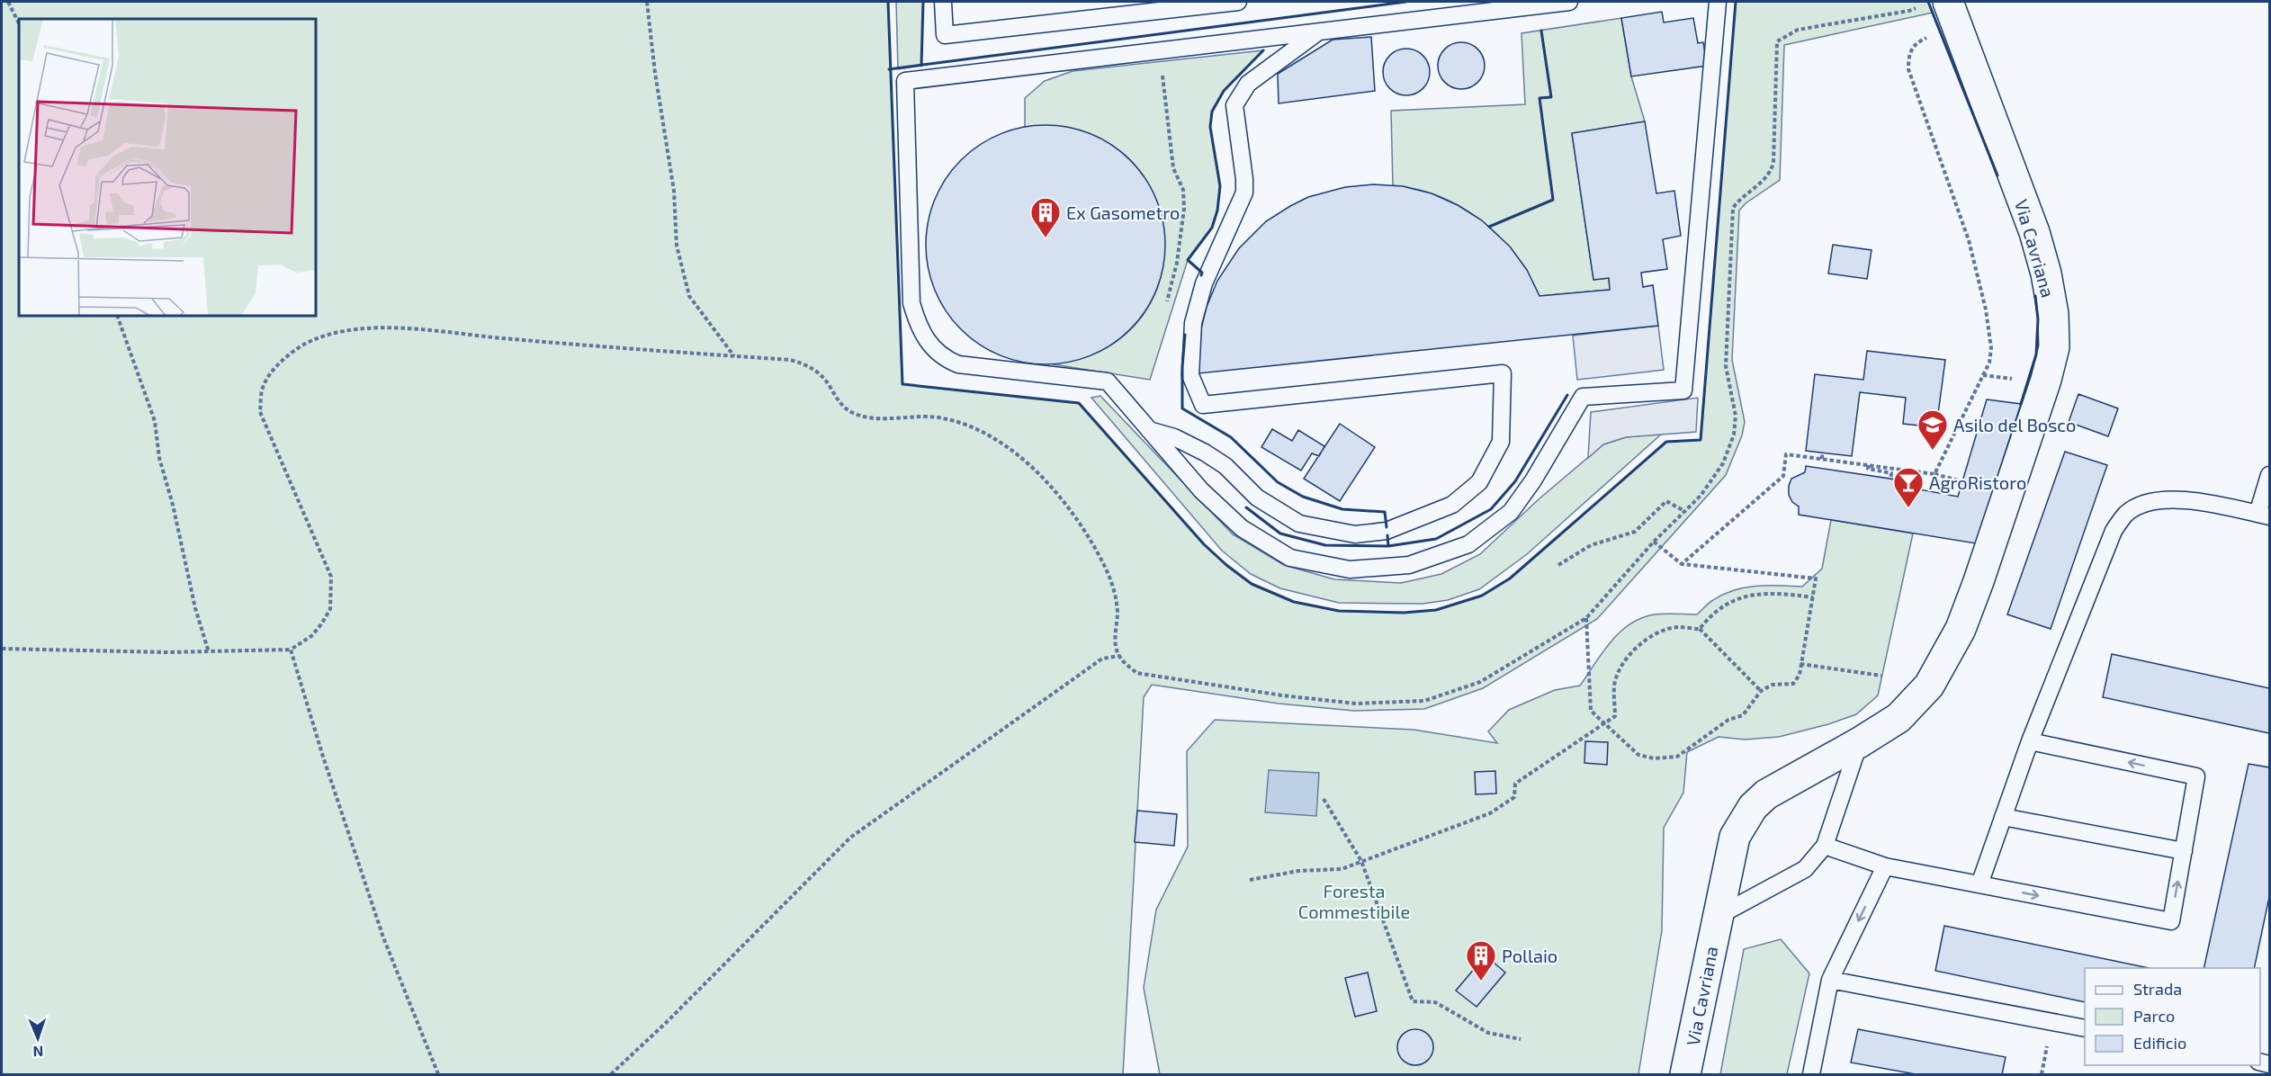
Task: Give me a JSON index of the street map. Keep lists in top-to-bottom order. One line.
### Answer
{"streets":{"street":["Via Cavriana"]},"parks":["Foresta Commestibile"],"places":{"building":["Ex Gasometro","Pollaio"],"school or university":["Asilo del Bosco"],"bar":["AgroRistoro"]},"legend":["Strada","Parco","Edificio"],"north":"bottom"}
